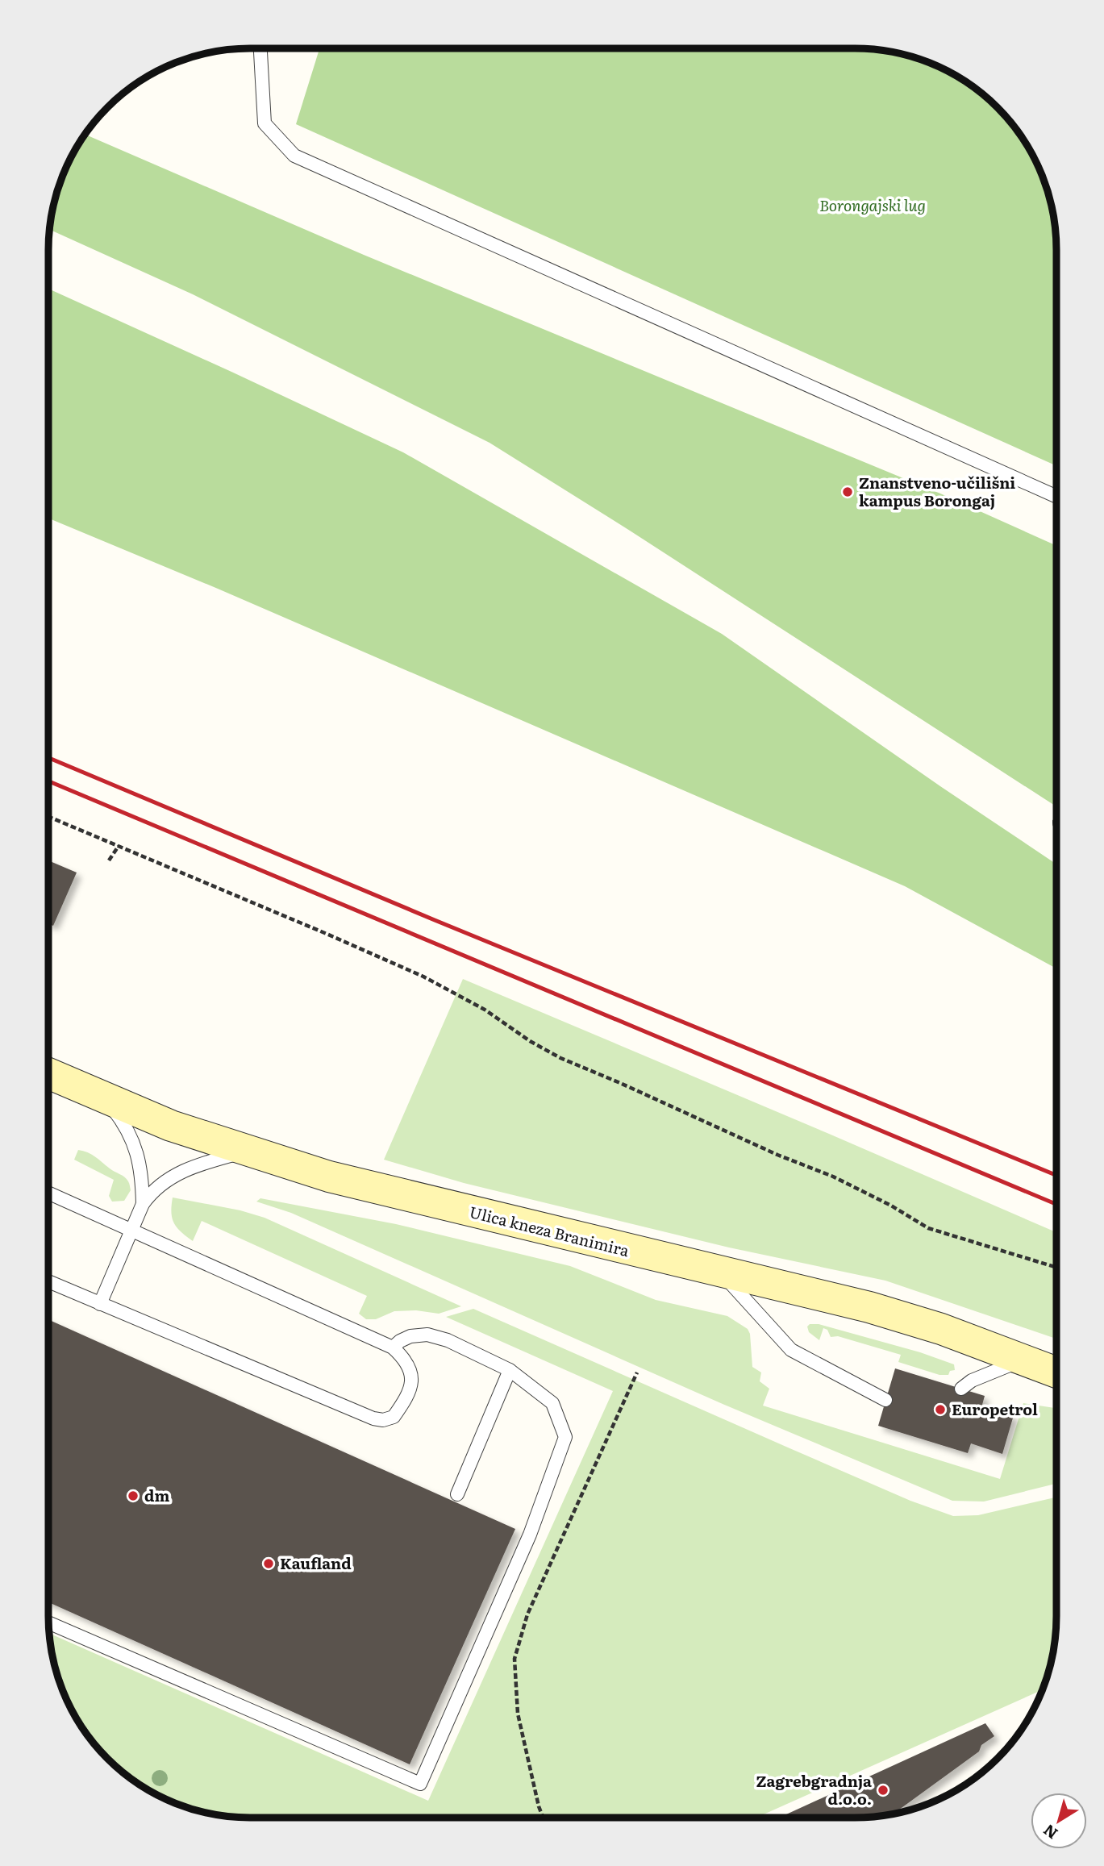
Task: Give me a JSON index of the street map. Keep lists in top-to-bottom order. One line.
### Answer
{"streets":{"main road":["Ulica kneza Branimira"]},"parks":["Borongajski lug"],"places":["Znanstveno-učilišni kampus Borongaj","Europetrol","dm","Kaufland","Zagrebgradnja d.o.o."],"north":"bottom left"}
